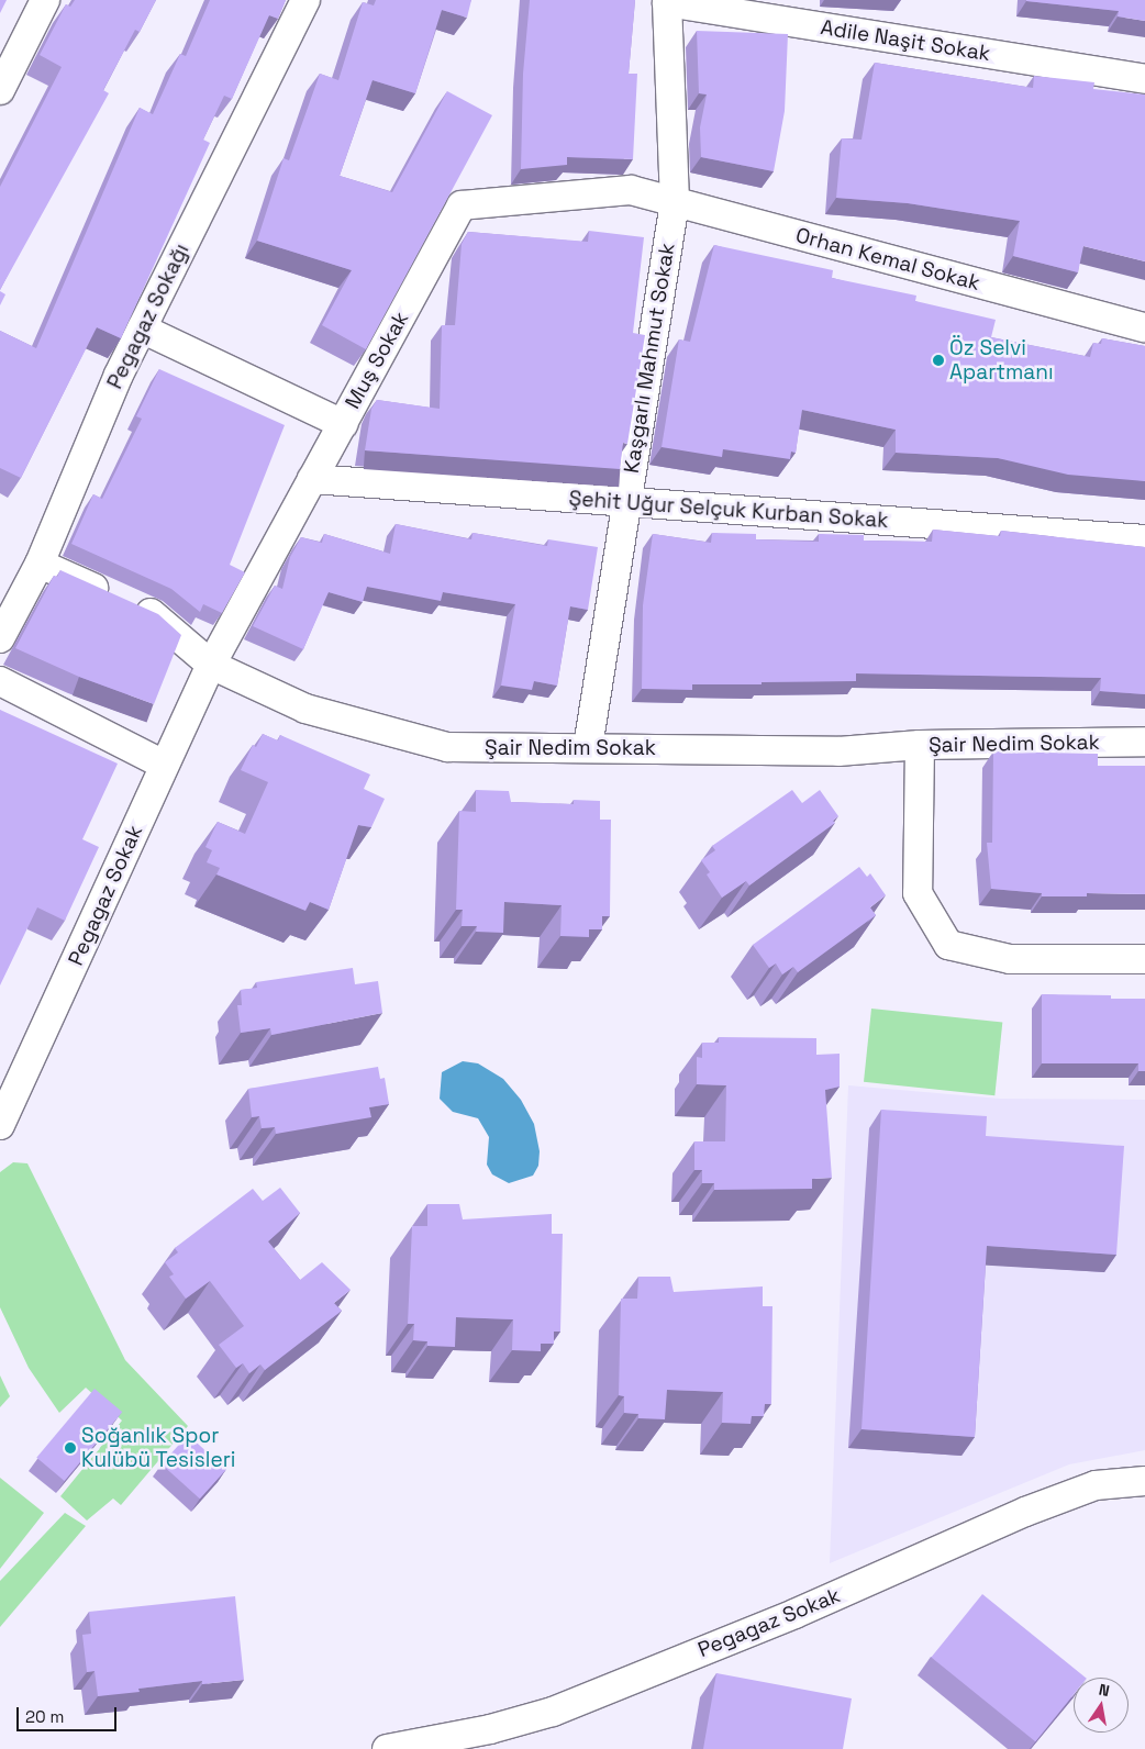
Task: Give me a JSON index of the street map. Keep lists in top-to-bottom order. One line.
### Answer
{"streets":{"street":["Adile Naşit Sokak","Orhan Kemal Sokak","Pegagaz Sokağı","Kaşgarlı Mahmut Sokak","Muş Sokak","Şehit Uğur Selçuk Kurban Sokak","Şair Nedim Sokak","Pegagaz Sokak"]},"crossings":[["Adile Naşit Sokak","Kaşgarlı Mahmut Sokak"],["Orhan Kemal Sokak","Kaşgarlı Mahmut Sokak"],["Orhan Kemal Sokak","Muş Sokak"],["Pegagaz Sokağı","Şair Nedim Sokak"],["Kaşgarlı Mahmut Sokak","Şehit Uğur Selçuk Kurban Sokak"],["Kaşgarlı Mahmut Sokak","Şair Nedim Sokak"],["Muş Sokak","Şehit Uğur Selçuk Kurban Sokak"],["Muş Sokak","Şair Nedim Sokak"],["Muş Sokak","Pegagaz Sokak"],["Şair Nedim Sokak","Pegagaz Sokak"]],"places":["Öz Selvi Apartmanı","Soğanlık Spor Kulübü Tesisleri"],"scale_bar":"20 m","north":"top"}
